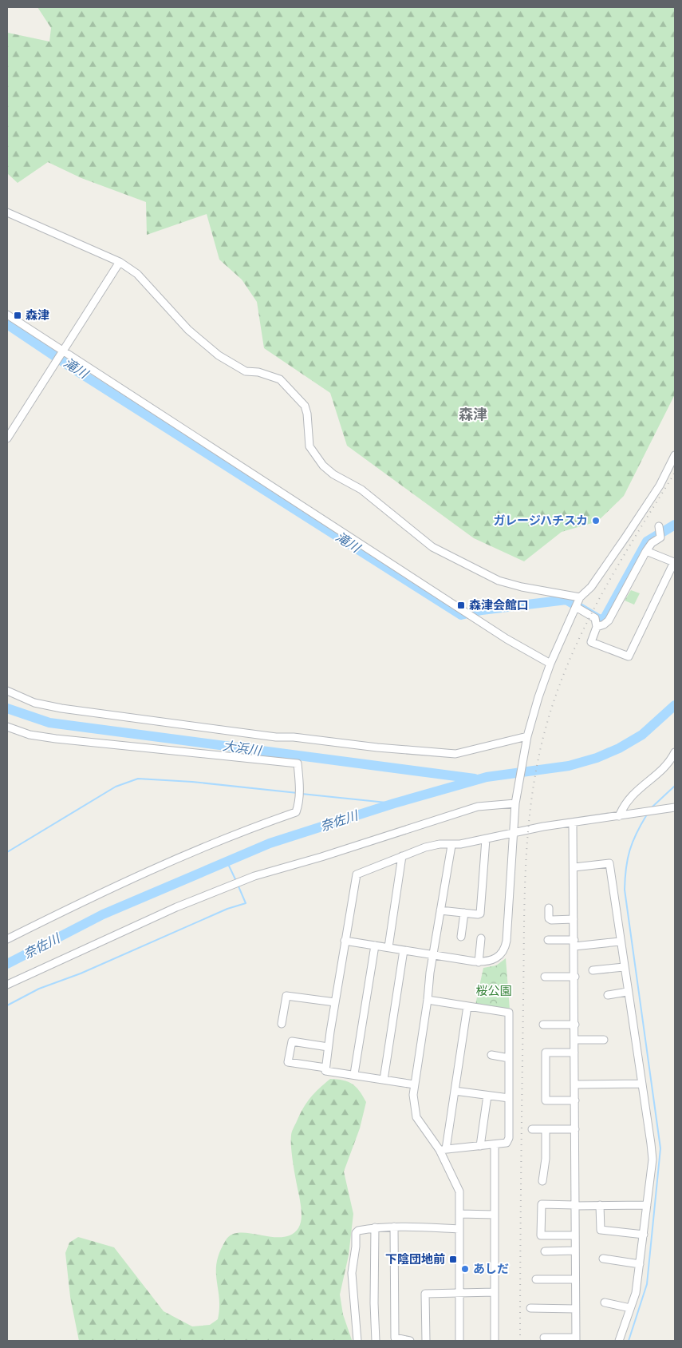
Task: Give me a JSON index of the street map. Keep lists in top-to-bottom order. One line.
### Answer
{"districts":["森津"],"water":["滝川","大浜川","奈佐川"],"parks":["桜公園"],"places":{"transit":["森津","森津会館口","下陰団地前"],"other":["ガレージハチスカ","あしだ"]}}
